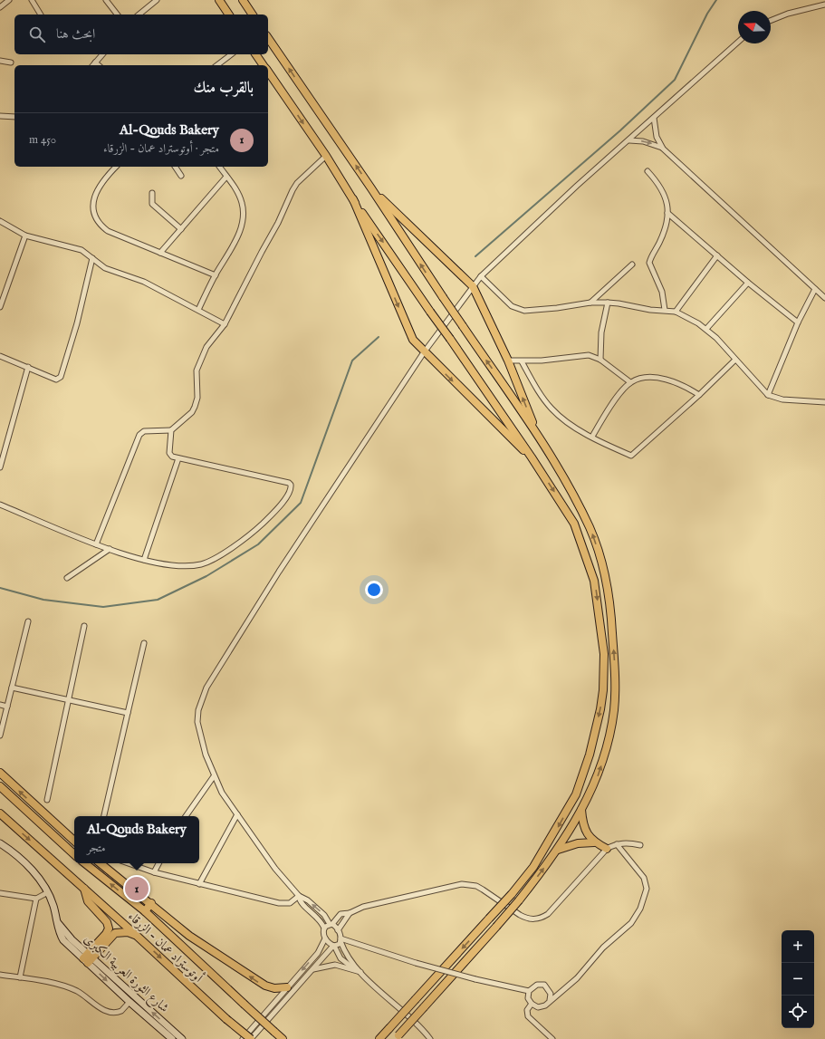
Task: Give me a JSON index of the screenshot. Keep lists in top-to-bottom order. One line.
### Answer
{"streets":{"main road":["أوتوستراد عمان - الزرقاء","شارع الثورة العربية الكبرى"]},"north":"left","page":{"search":"ابحث هنا","heading":"بالقرب منك","list":[{"mark":"1","name":"Al-Qouds Bakery","note":"متجر · أوتوستراد عمان - الزرقاء","value":"450 m"}],"popup":["Al-Qouds Bakery","متجر"],"pins":"1","map_buttons":["+","−"]}}
